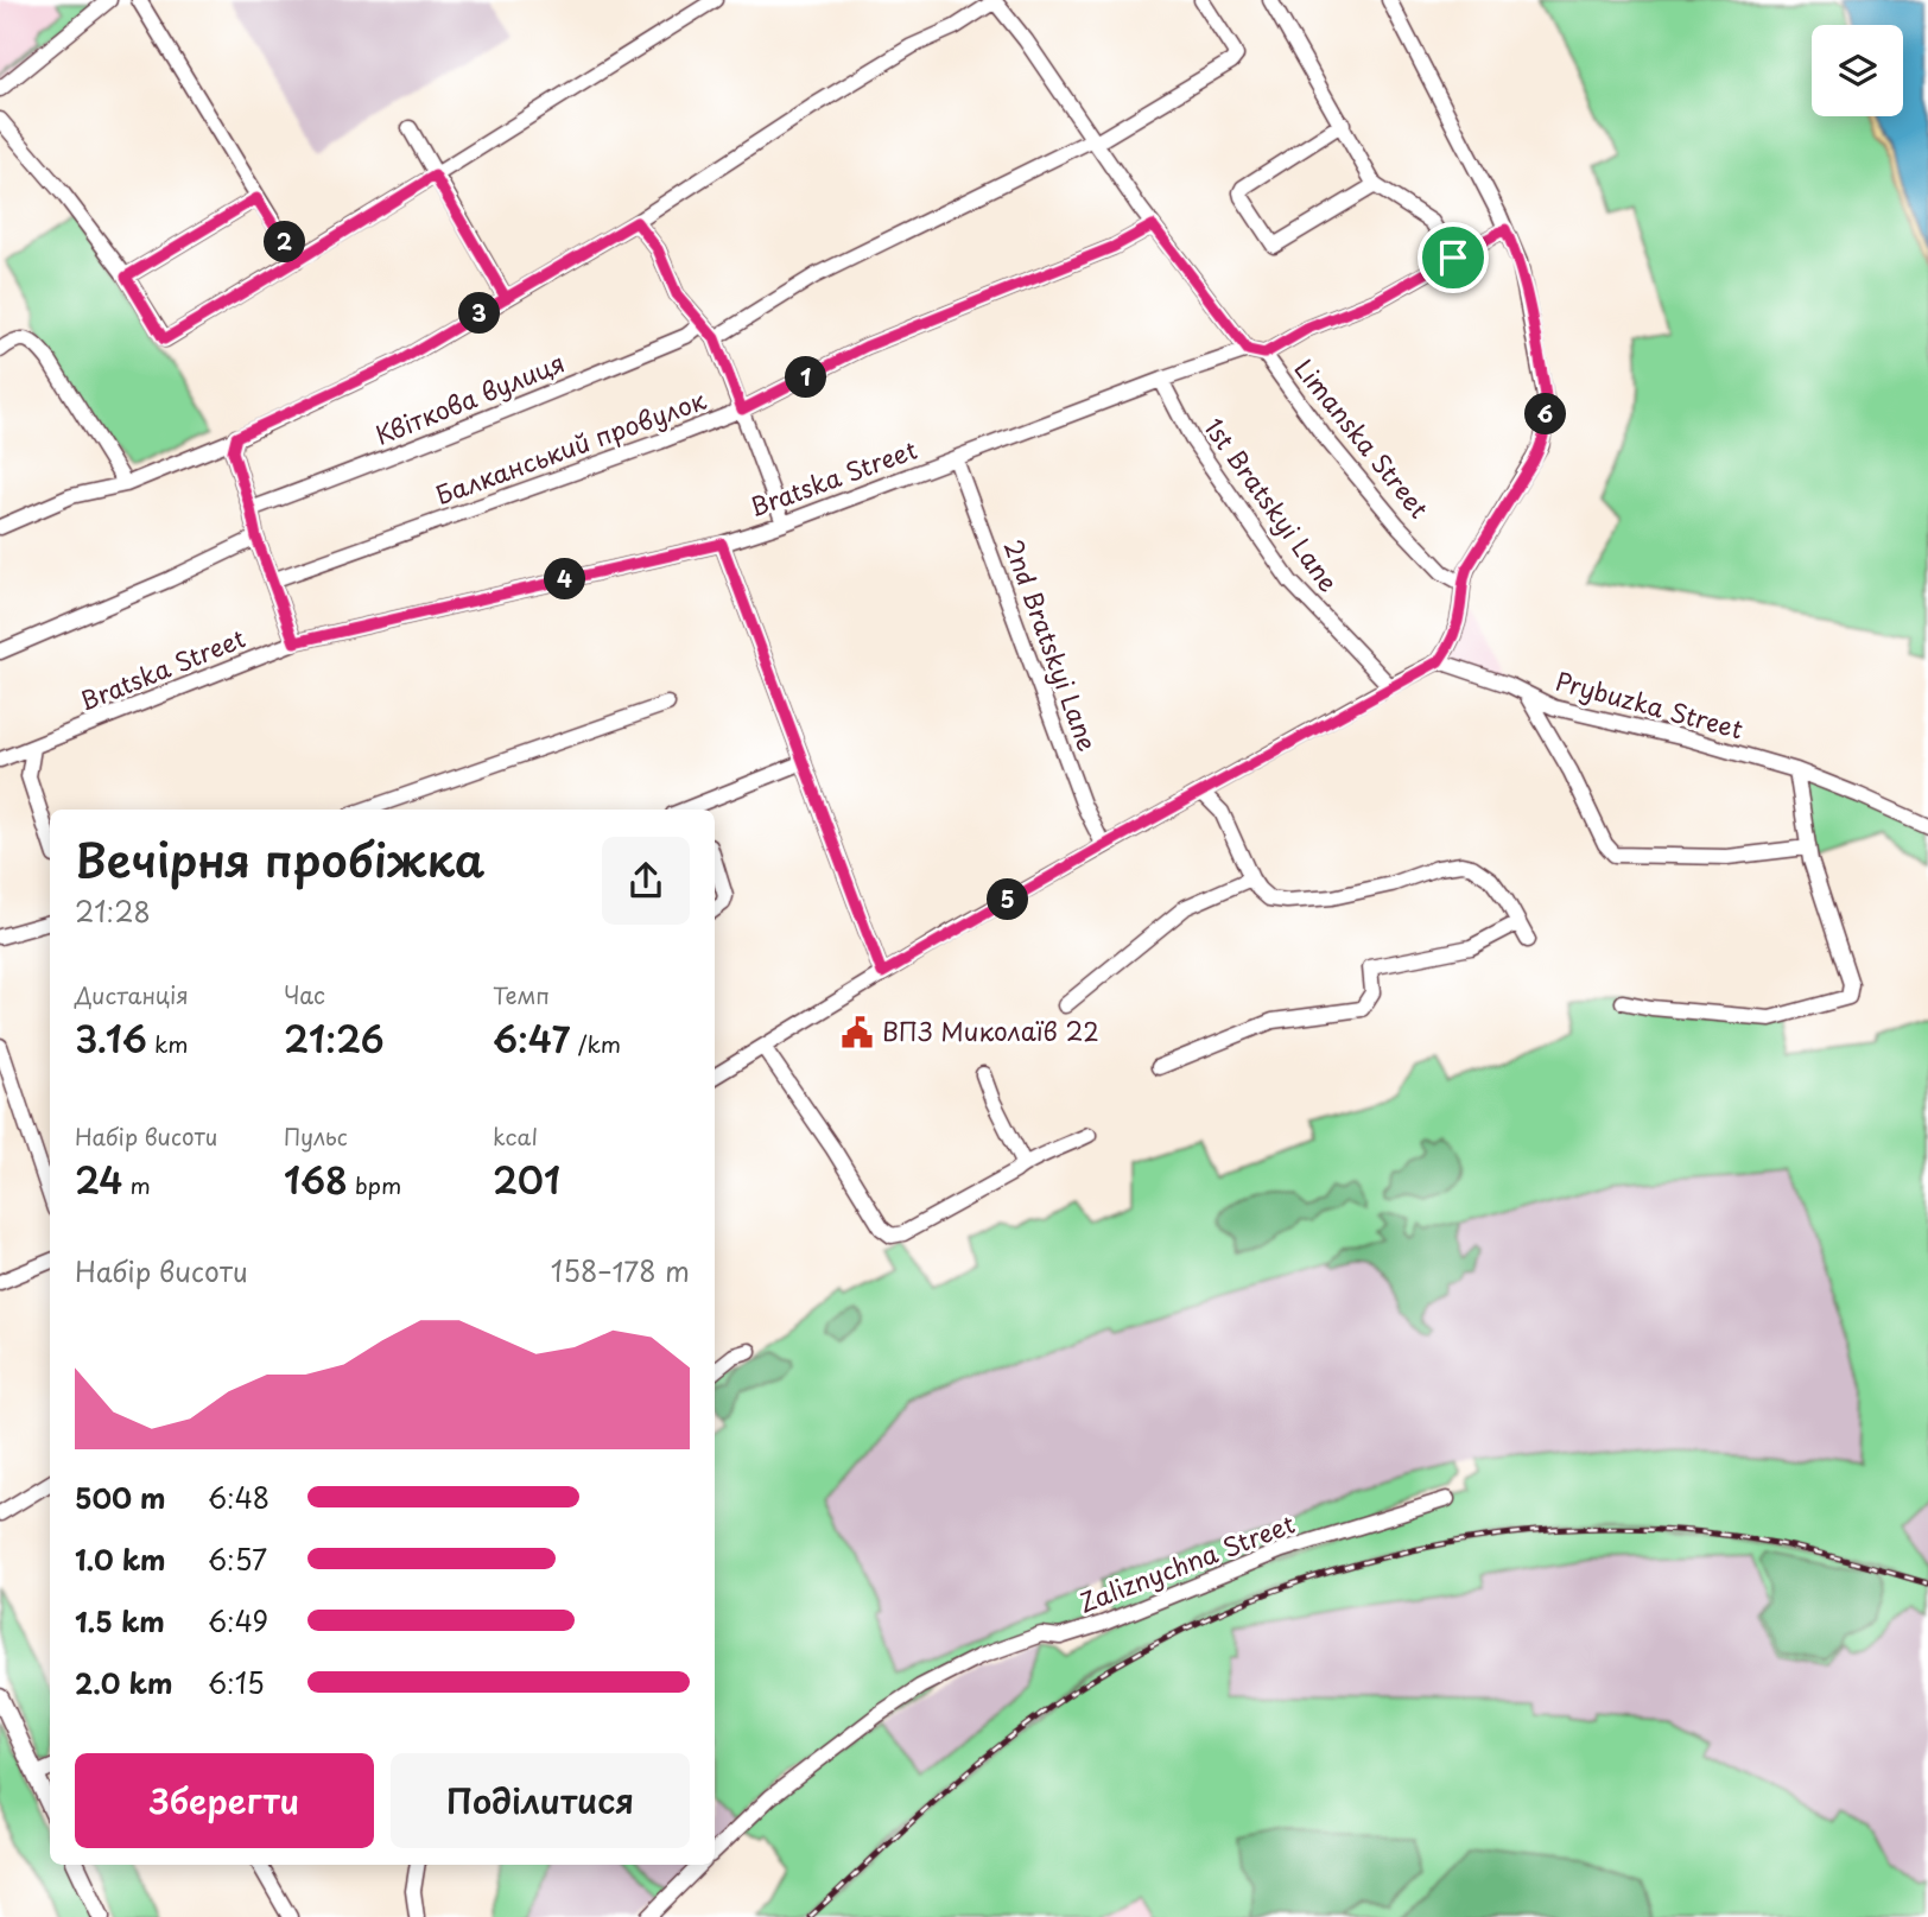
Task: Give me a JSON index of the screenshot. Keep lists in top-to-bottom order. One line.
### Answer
{"streets":{"street":["Квіткова вулиця","Limanska Street","Балканський провулок","Bratska Street","1st Bratskyi Lane","2nd Bratskyi Lane","Prybuzka Street","Zaliznychna Street"]},"crossings":[["Limanska Street","Bratska Street"],["Bratska Street","1st Bratskyi Lane"],["Bratska Street","2nd Bratskyi Lane"]],"places":{"public building":["ВПЗ Миколаїв 22"]},"page":{"pins":["2","3","1","6","4","5"],"heading":["Вечірня пробіжка","21:28"],"stats":[["Дистанція","3.16 km"],["Час","21:26"],["Темп","6:47 /km"],["Набір висоти","24 m"],["Пульс","168 bpm"],["kcal","201"]],"chart":["Набір висоти","158–178 m"],"list":[{"name":"500 m","note":"6:48"},{"name":"1.0 km","note":"6:57"},{"name":"1.5 km","note":"6:49"},{"name":"2.0 km","note":"6:15"}],"buttons":["Зберегти","Поділитися"]}}
